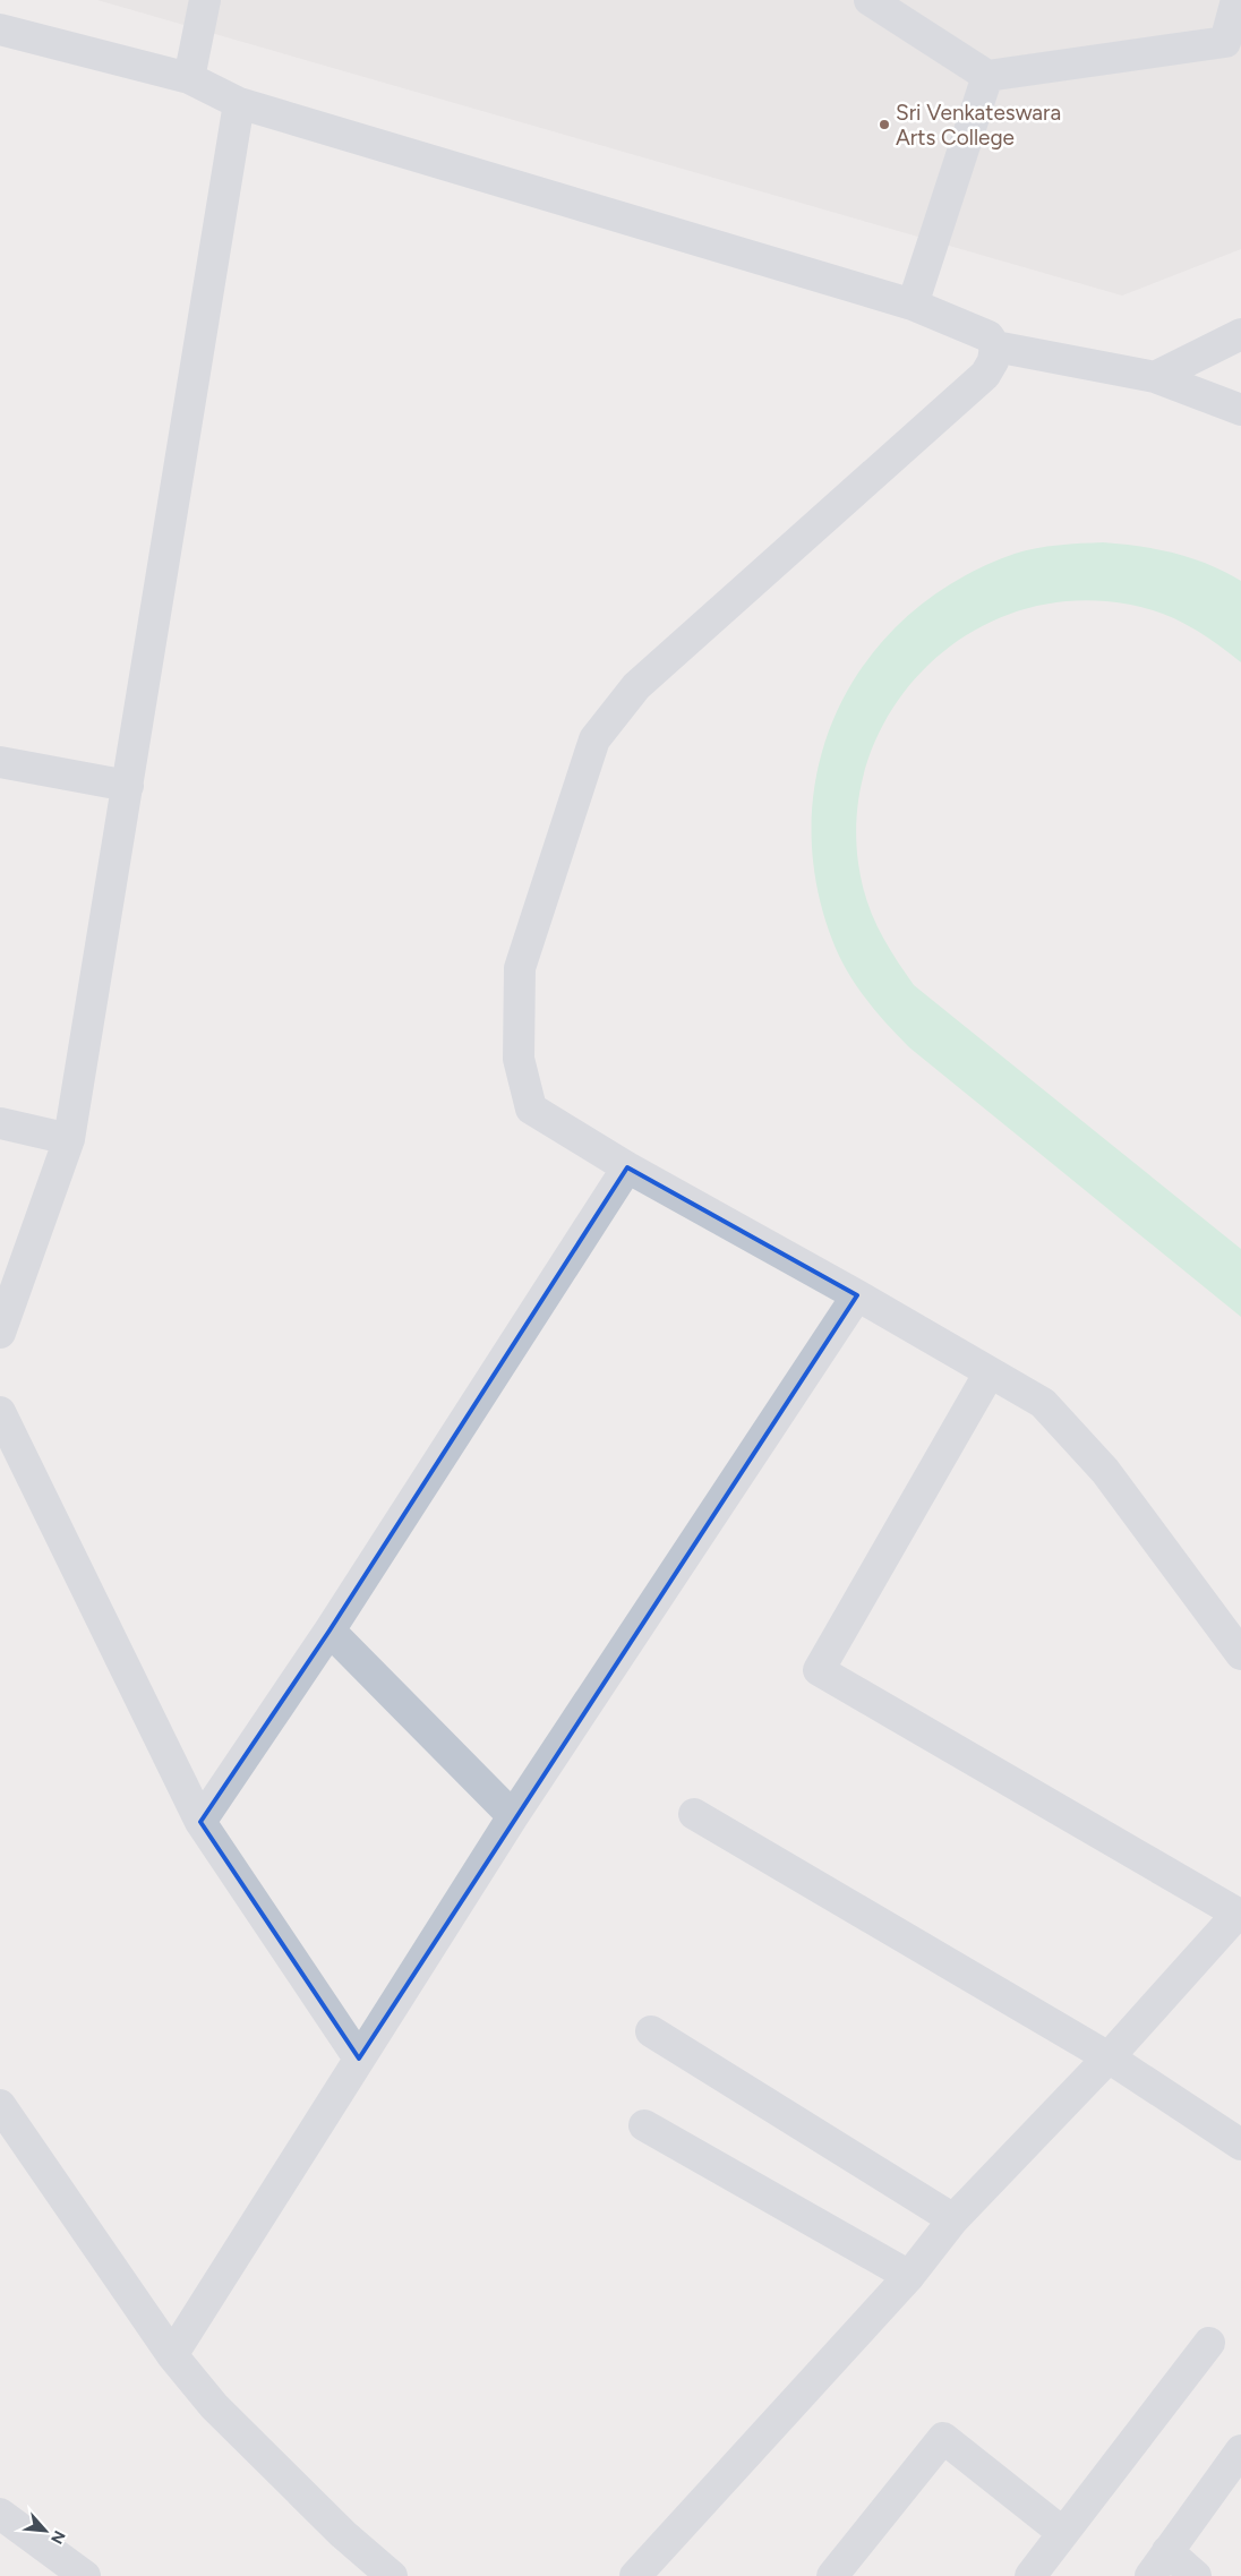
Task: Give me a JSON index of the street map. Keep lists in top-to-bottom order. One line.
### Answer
{"places":["Sri Venkateswara Arts College"],"north":"bottom right"}
